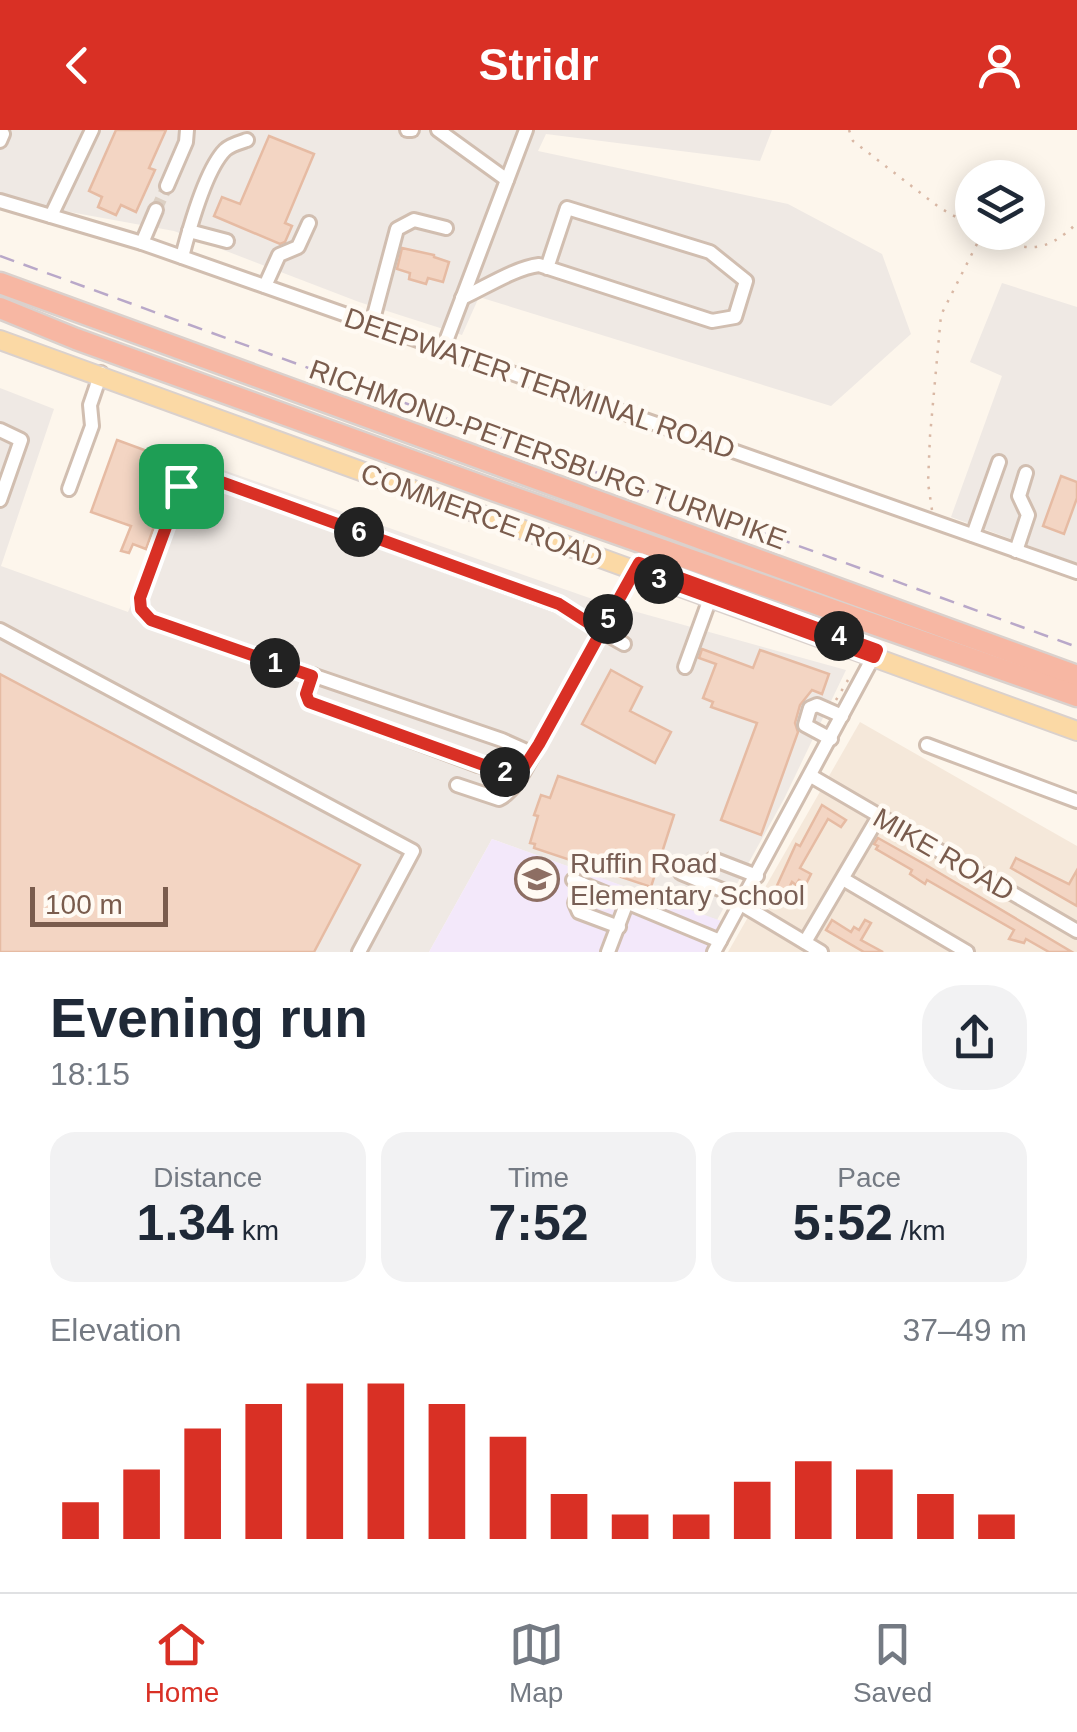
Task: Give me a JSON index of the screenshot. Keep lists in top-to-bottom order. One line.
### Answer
{"streets":{"highway":["RICHMOND-PETERSBURG TURNPIKE"],"main road":["COMMERCE ROAD"],"street":["DEEPWATER TERMINAL ROAD","MIKE ROAD"]},"places":{"school or university":["Ruffin Road Elementary School"]},"scale_bar":"100 m","page":{"header":"Stridr","pins":["6","3","5","4","1","2"],"scale":"100 m","heading":["Evening run","18:15"],"stats":[["Distance","1.34 km"],["Time","7:52"],["Pace","5:52 /km"]],"chart":["Elevation","37–49 m"],"tabs":["Home","Map","Saved"]}}
